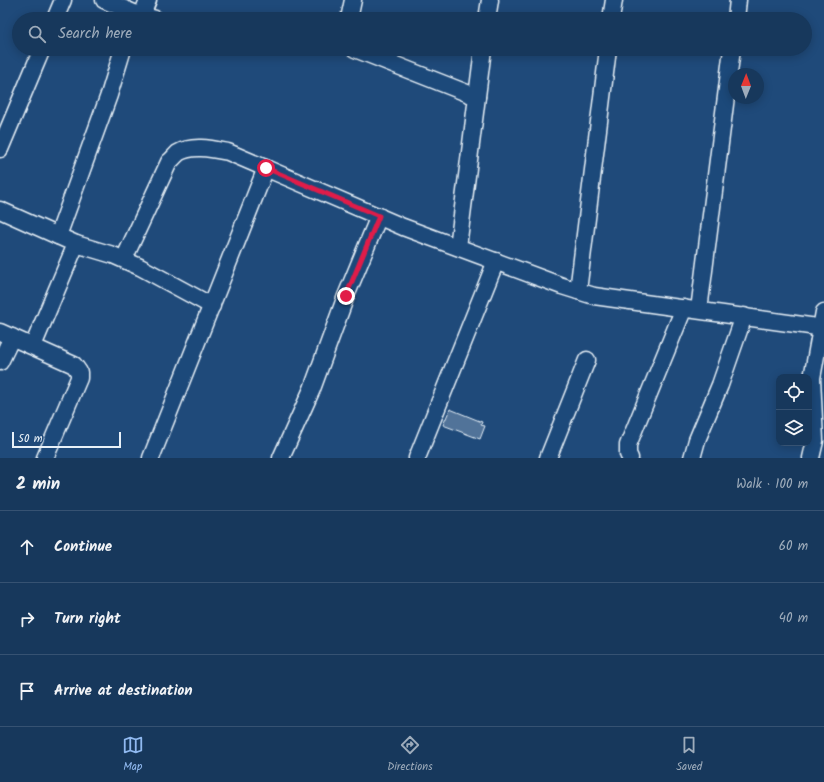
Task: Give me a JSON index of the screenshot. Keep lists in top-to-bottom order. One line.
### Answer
{"scale_bar":"50 m","north":"top","page":{"search":"Search here","scale":"50 m","heading":["2 min","Walk · 100 m"],"list":[["Continue","60 m"],["Turn right","40 m"],"Arrive at destination"],"nav":["Map","Directions","Saved"]}}
